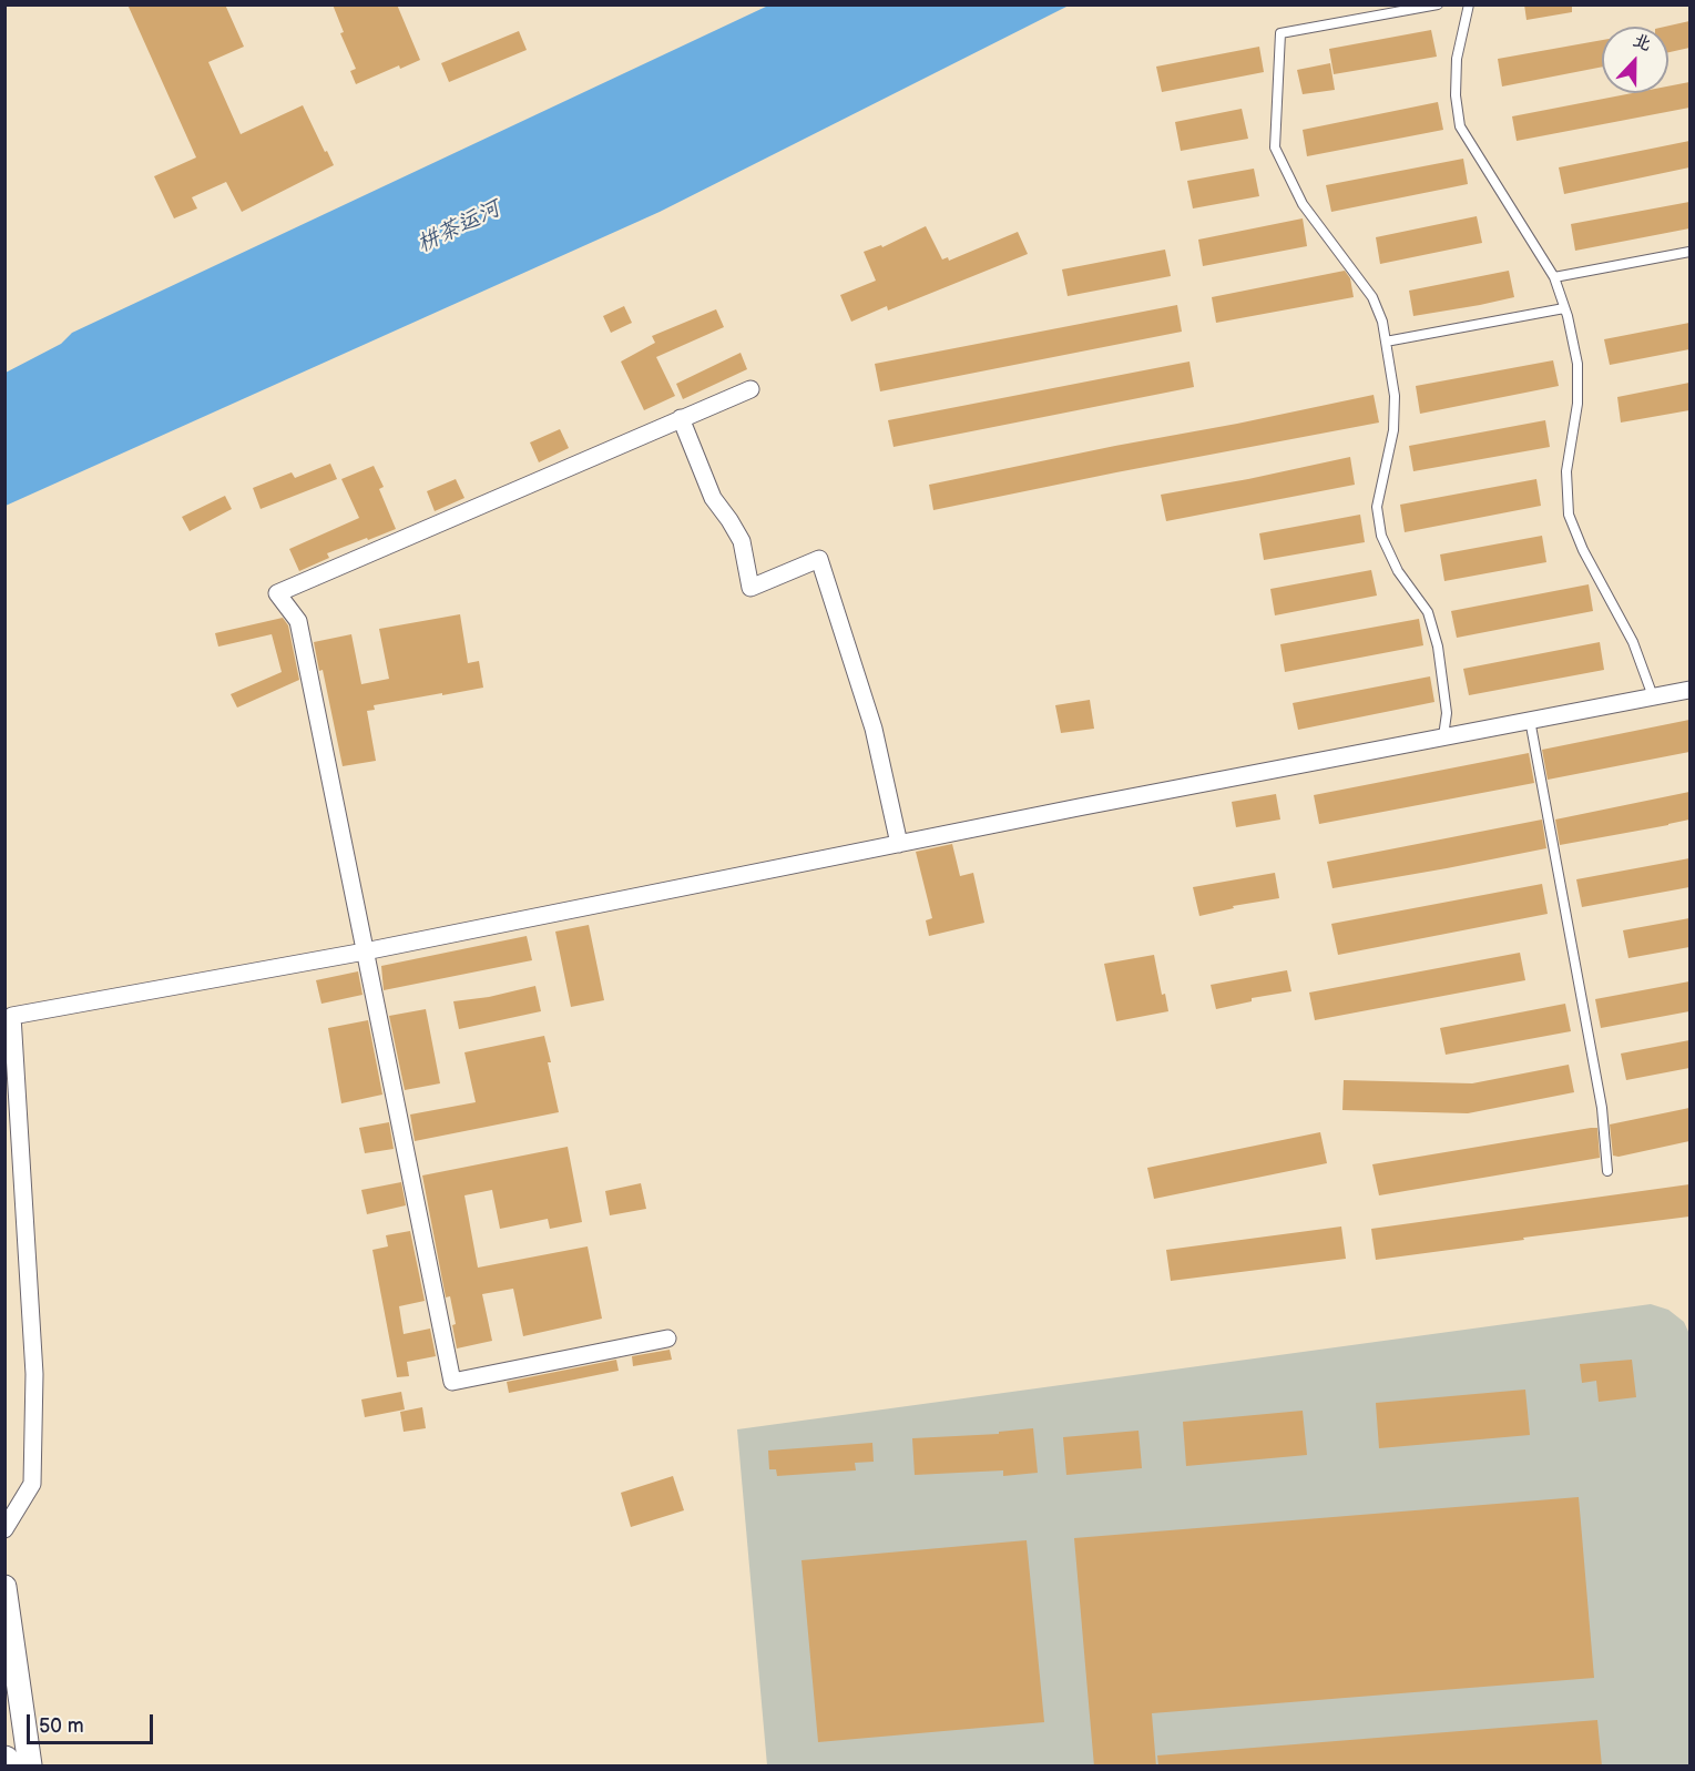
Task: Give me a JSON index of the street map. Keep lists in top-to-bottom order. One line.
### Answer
{"water":["栟茶运河"],"scale_bar":"50 m","north":"top"}
